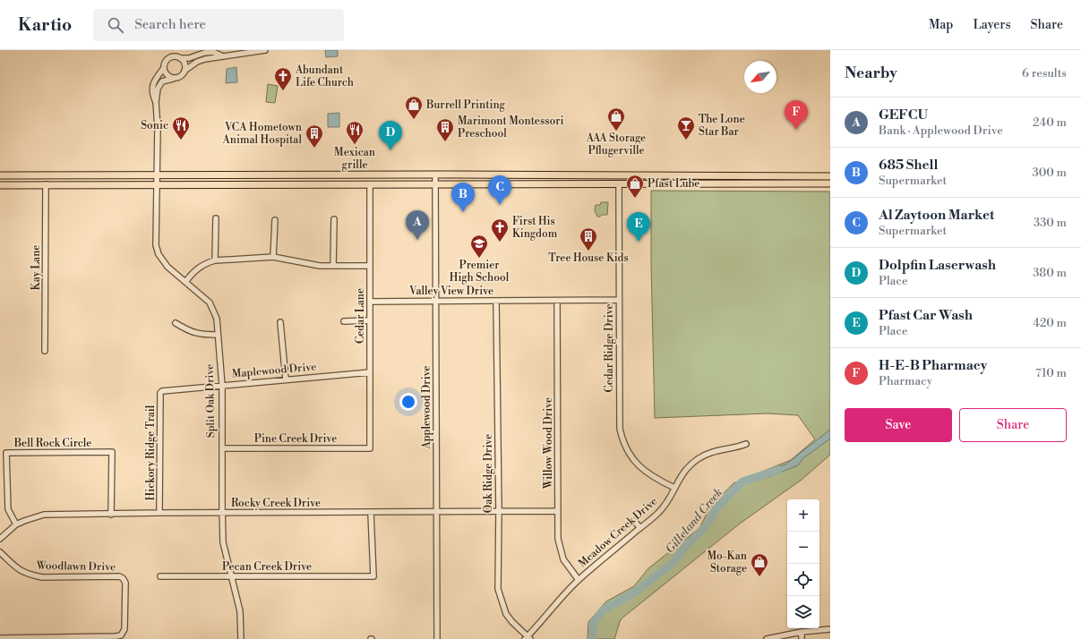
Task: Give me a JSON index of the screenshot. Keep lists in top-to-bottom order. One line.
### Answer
{"streets":{"street":["Kay Lane","Valley View Drive","Cedar Lane","Cedar Ridge Drive","Maplewood Drive","Split Oak Drive","Applewood Drive","Pine Creek Drive","Bell Rock Circle","Willow Wood Drive","Hickory Ridge Trail","Oak Ridge Drive","Rocky Creek Drive","Meadow Creek Drive","Woodlawn Drive","Pecan Creek Drive"]},"crossings":[["Valley View Drive","Cedar Lane"],["Valley View Drive","Cedar Ridge Drive"],["Valley View Drive","Applewood Drive"],["Valley View Drive","Willow Wood Drive"],["Valley View Drive","Oak Ridge Drive"],["Cedar Lane","Maplewood Drive"],["Cedar Lane","Pine Creek Drive"],["Cedar Ridge Drive","Meadow Creek Drive"],["Maplewood Drive","Split Oak Drive"],["Maplewood Drive","Hickory Ridge Trail"],["Split Oak Drive","Pine Creek Drive"],["Split Oak Drive","Rocky Creek Drive"],["Split Oak Drive","Pecan Creek Drive"],["Applewood Drive","Rocky Creek Drive"],["Bell Rock Circle","Rocky Creek Drive"],["Willow Wood Drive","Rocky Creek Drive"],["Willow Wood Drive","Meadow Creek Drive"],["Hickory Ridge Trail","Rocky Creek Drive"],["Oak Ridge Drive","Rocky Creek Drive"],["Oak Ridge Drive","Meadow Creek Drive"],["Rocky Creek Drive","Pecan Creek Drive"]],"water":["Gilleland Creek"],"places":{"church":["Abundant Life Church","First His Kingdom"],"shop":["Burrell Printing","AAA Storage Pflugerville","Pfast Lube","Mo-Kan Storage"],"restaurant":["Sonic","Mexican grille"],"bar":["The Lone Star Bar"],"building":["Marimont Montessori Preschool","VCA Hometown Animal Hospital","Tree House Kids"],"school or university":["Premier High School"]},"north":"bottom left","page":{"header":"Kartio","search":"Search here","nav":["Map","Layers","Share"],"heading":["Nearby","6 results"],"list":[{"mark":"A","name":"GEFCU","note":"Bank · Applewood Drive","value":"240 m"},{"mark":"B","name":"685 Shell","note":"Supermarket","value":"300 m"},{"mark":"C","name":"Al Zaytoon Market","note":"Supermarket","value":"330 m"},{"mark":"D","name":"Dolpfin Laserwash","note":"Place","value":"380 m"},{"mark":"E","name":"Pfast Car Wash","note":"Place","value":"420 m"},{"mark":"F","name":"H-E-B Pharmacy","note":"Pharmacy","value":"710 m"}],"pins":["F","D","C","B","A","E"],"buttons":["Save","Share"],"map_buttons":["+","−"]}}
